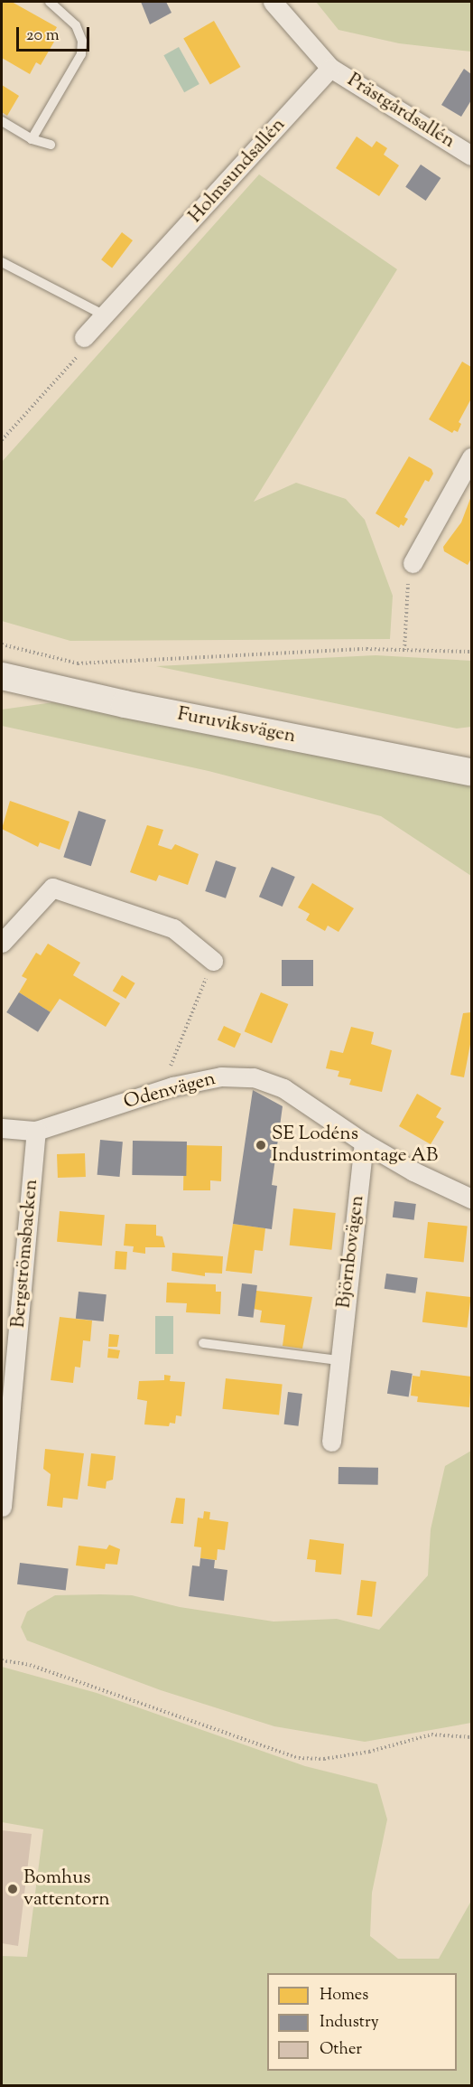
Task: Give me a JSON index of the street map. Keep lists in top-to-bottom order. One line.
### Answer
{"streets":{"main road":["Furuviksvägen"],"street":["Prästgårdsallén","Holmsundsallén","Odenvägen","Björnbovägen","Bergströmsbacken"]},"crossings":[["Prästgårdsallén","Holmsundsallén"],["Odenvägen","Björnbovägen"],["Odenvägen","Bergströmsbacken"]],"places":["SE Lodéns Industrimontage AB","Bomhus vattentorn"],"legend":["Homes","Industry","Other"],"scale_bar":"20 m"}
